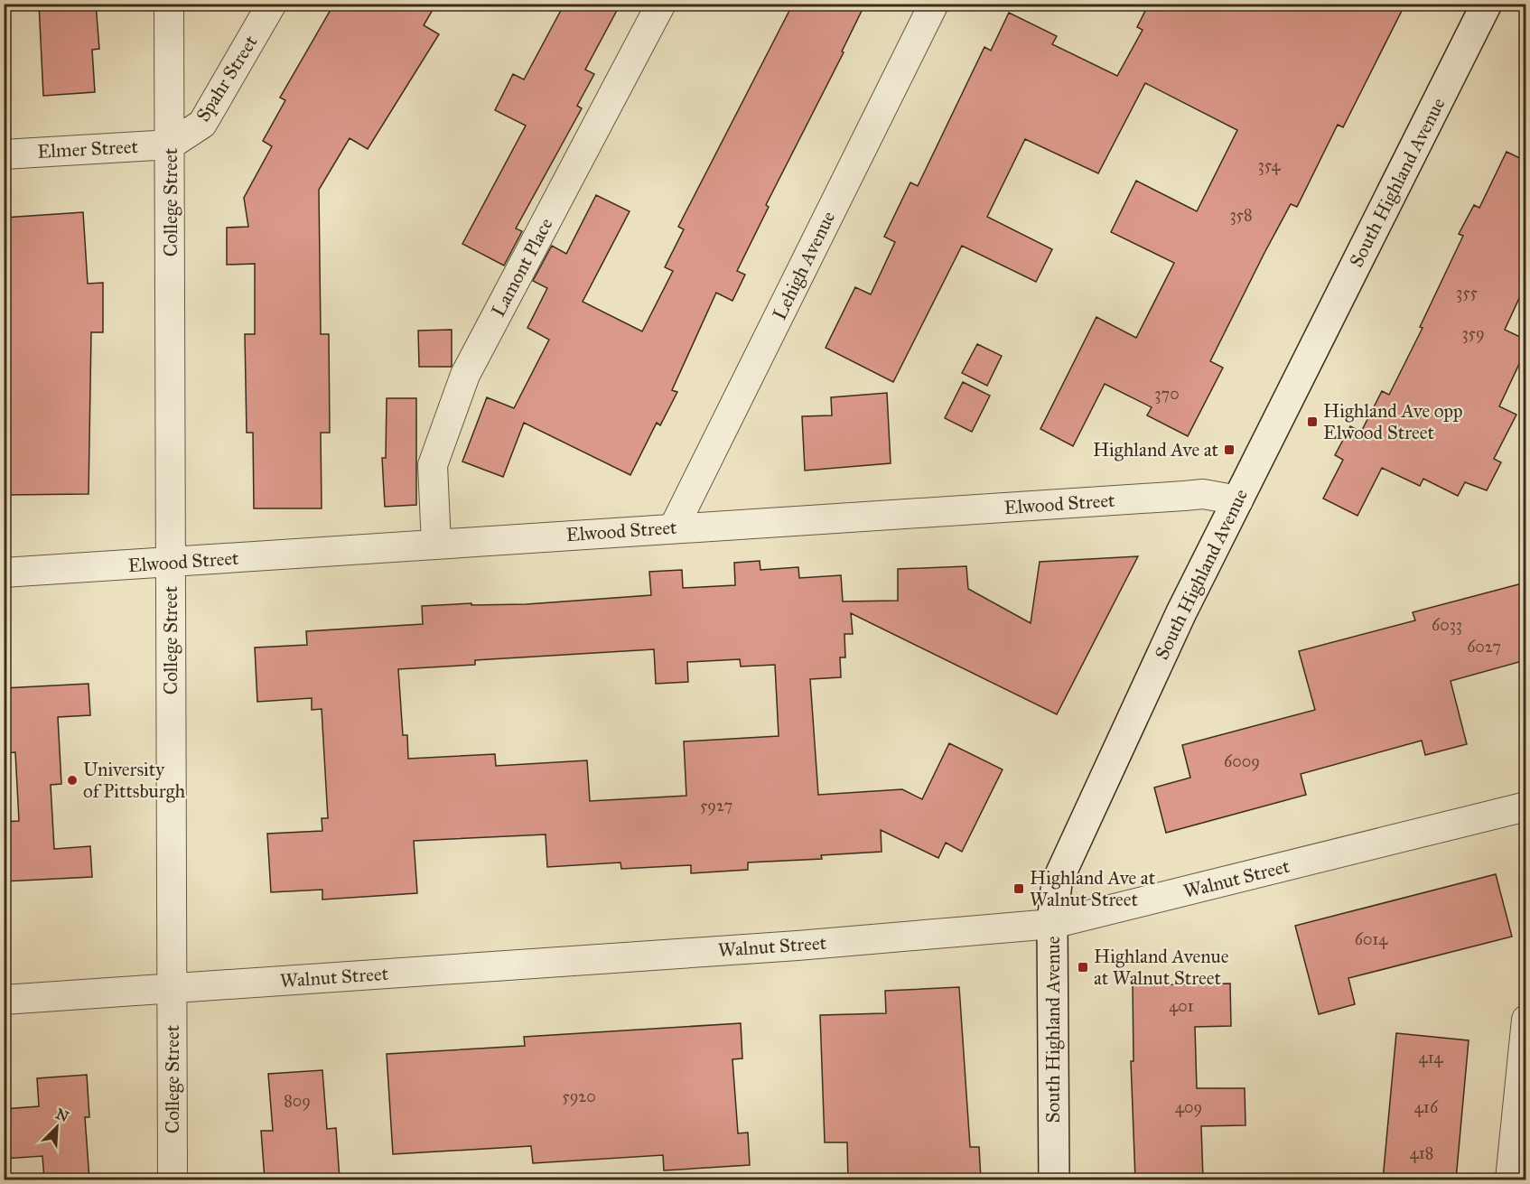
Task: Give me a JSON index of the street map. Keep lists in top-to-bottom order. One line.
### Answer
{"streets":{"main road":["South Highland Avenue"],"street":["Spahr Street","Elmer Street","College Street","Lehigh Avenue","Lamont Place","Elwood Street","Walnut Street"]},"crossings":[["Spahr Street","Elmer Street"],["Spahr Street","College Street"],["Elmer Street","College Street"],["South Highland Avenue","Elwood Street"],["South Highland Avenue","Walnut Street"],["College Street","Elwood Street"],["College Street","Walnut Street"],["Lehigh Avenue","Elwood Street"],["Lamont Place","Elwood Street"]],"places":{"transit":["Highland Ave opp Elwood Street","Highland Ave at","Highland Ave at Walnut Street","Highland Avenue at Walnut Street"],"other":["University of Pittsburgh"]},"house_numbers":["354","358","355","359","370","6033","6027","6009","5927","6014","401","414","5920","809","409","416","418"],"north":"top right"}
